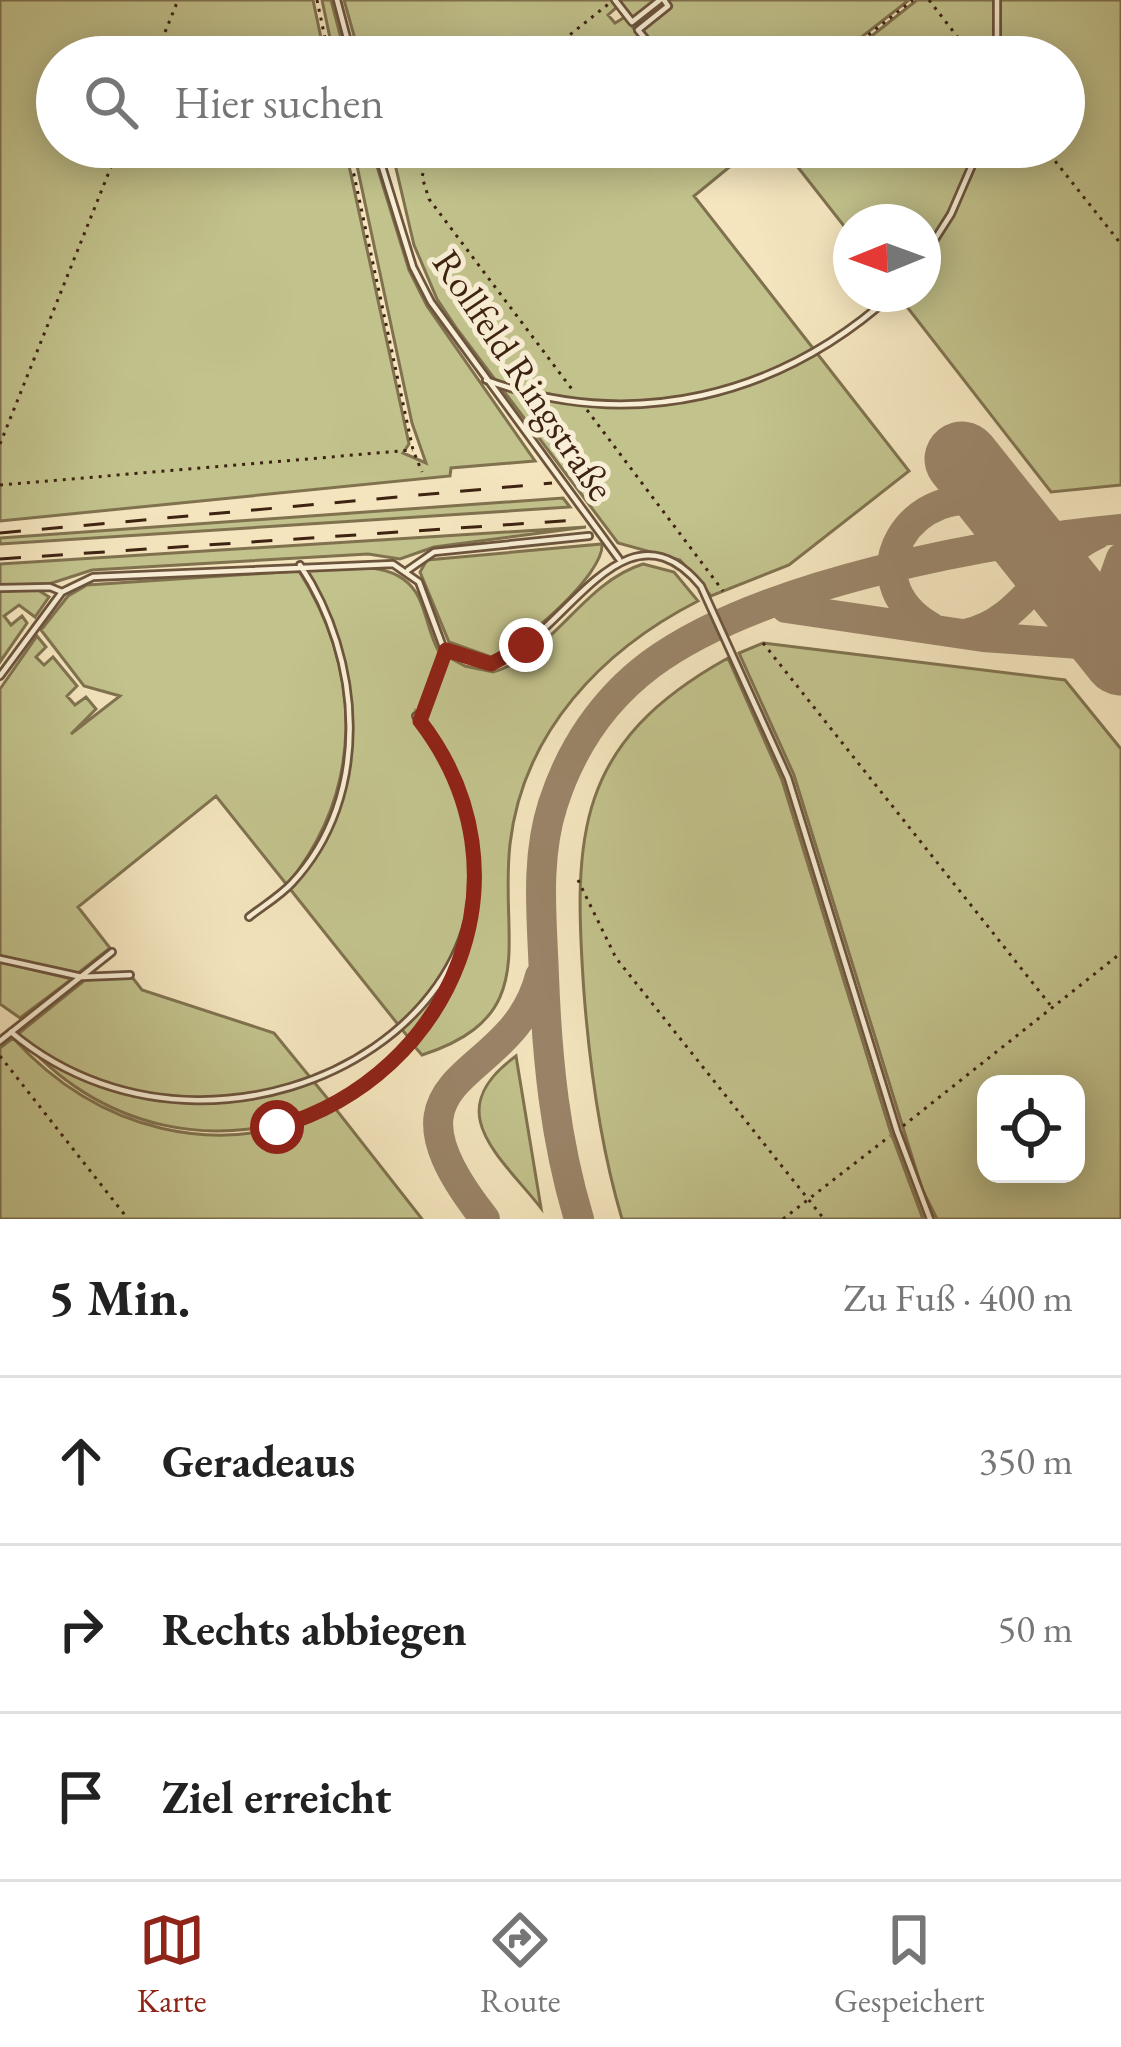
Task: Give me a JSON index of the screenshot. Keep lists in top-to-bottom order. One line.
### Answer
{"streets":{"lane":["Rollfeld Ringstraße"]},"north":"left","page":{"search":"Hier suchen","heading":["5 Min.","Zu Fuß · 400 m"],"list":[["Geradeaus","350 m"],["Rechts abbiegen","50 m"],"Ziel erreicht"],"nav":["Karte","Route","Gespeichert"]}}
